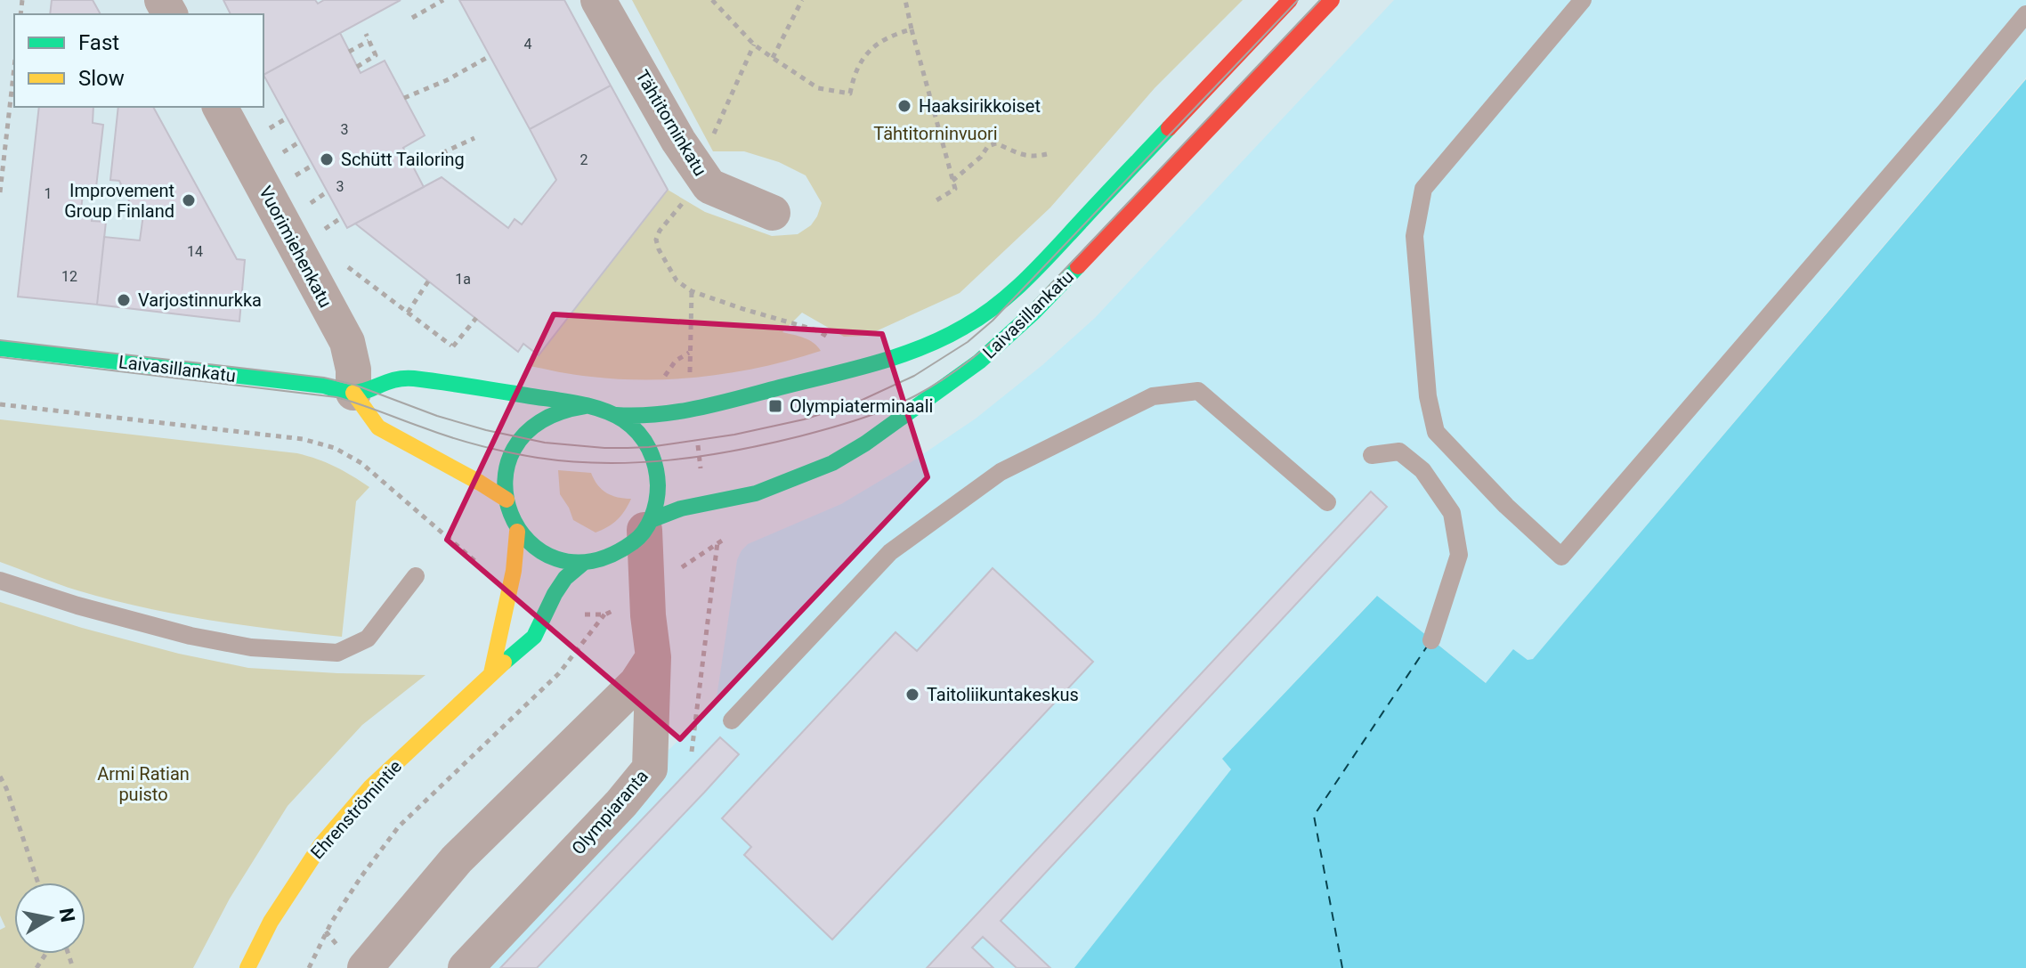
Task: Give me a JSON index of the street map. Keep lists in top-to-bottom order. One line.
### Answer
{"streets":{"main road":["Laivasillankatu","Ehrenströmintie"],"street":["Tähtitorninkatu","Vuorimiehenkatu","Olympiaranta"]},"crossings":[["Vuorimiehenkatu","Laivasillankatu"],["Laivasillankatu","Ehrenströmintie"],["Laivasillankatu","Olympiaranta"],["Ehrenströmintie","Olympiaranta"]],"parks":["Tähtitorninvuori","Armi Ratian puisto"],"places":{"other":["Haaksirikkoiset","Schütt Tailoring","Improvement Group Finland","Varjostinnurkka","Taitoliikuntakeskus"],"transit":["Olympiaterminaali"]},"house_numbers":["4","3","2","3","1","14","12","1a"],"legend":["Fast","Slow"],"north":"right"}
